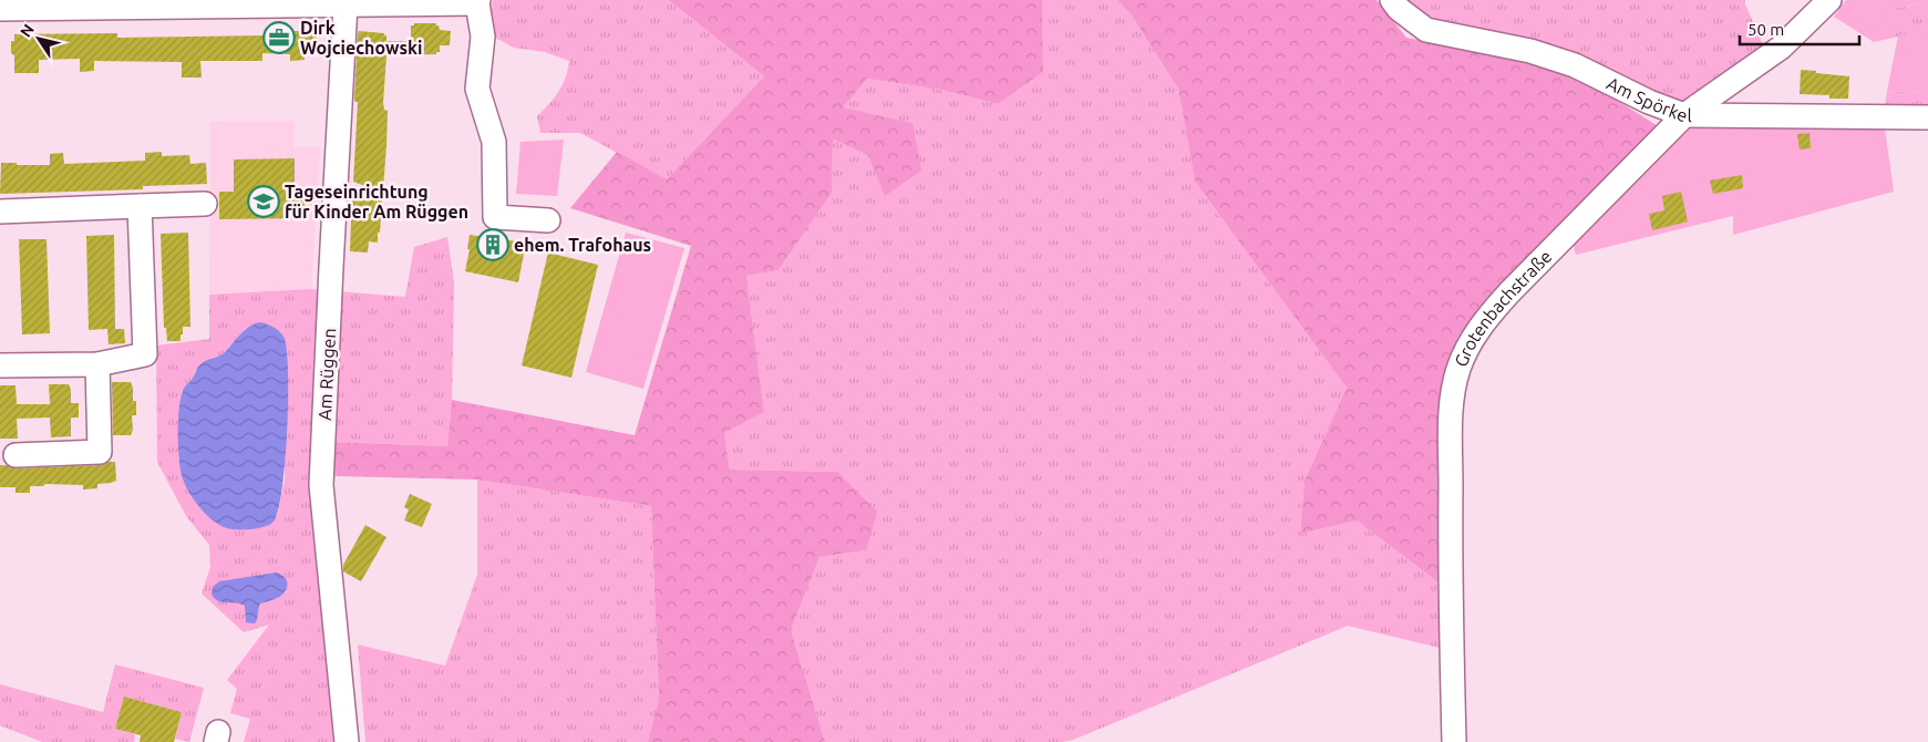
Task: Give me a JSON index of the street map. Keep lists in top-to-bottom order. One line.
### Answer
{"streets":{"street":["Am Spörkel","Grotenbachstraße","Am Rüggen"]},"crossings":[["Am Spörkel","Grotenbachstraße"]],"places":{"office":["Dirk Wojciechowski"],"school or university":["Tageseinrichtung für Kinder Am Rüggen"],"building":["ehem. Trafohaus"]},"scale_bar":"50 m","north":"top left"}
